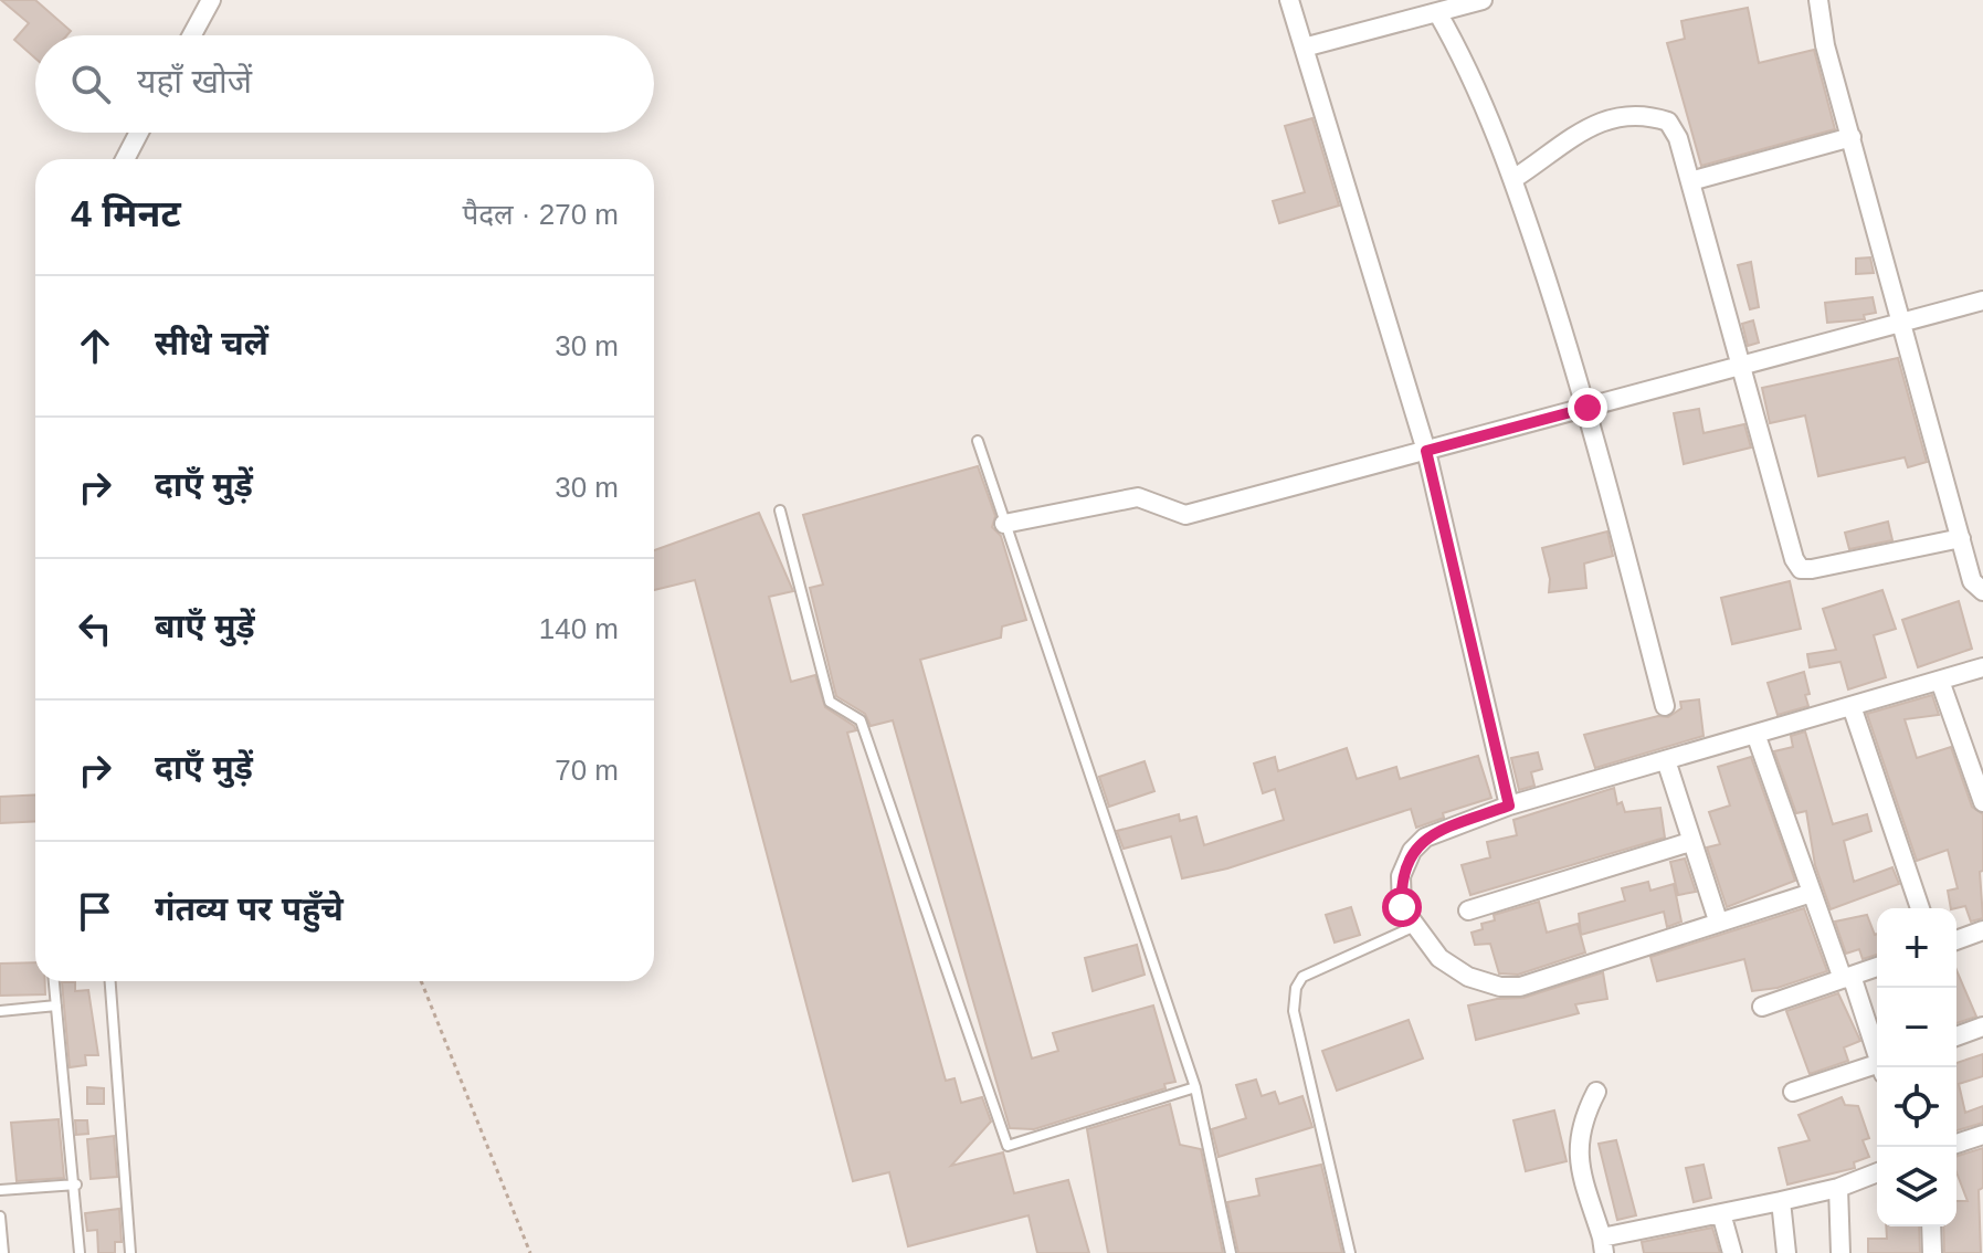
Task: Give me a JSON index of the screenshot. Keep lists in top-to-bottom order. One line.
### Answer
{"page":{"search":"यहाँ खोजें","heading":["4 मिनट","पैदल · 270 m"],"list":[["सीधे चलें","30 m"],["दाएँ मुड़ें","30 m"],["बाएँ मुड़ें","140 m"],["दाएँ मुड़ें","70 m"],"गंतव्य पर पहुँचे"],"map_buttons":["+","−"]}}
